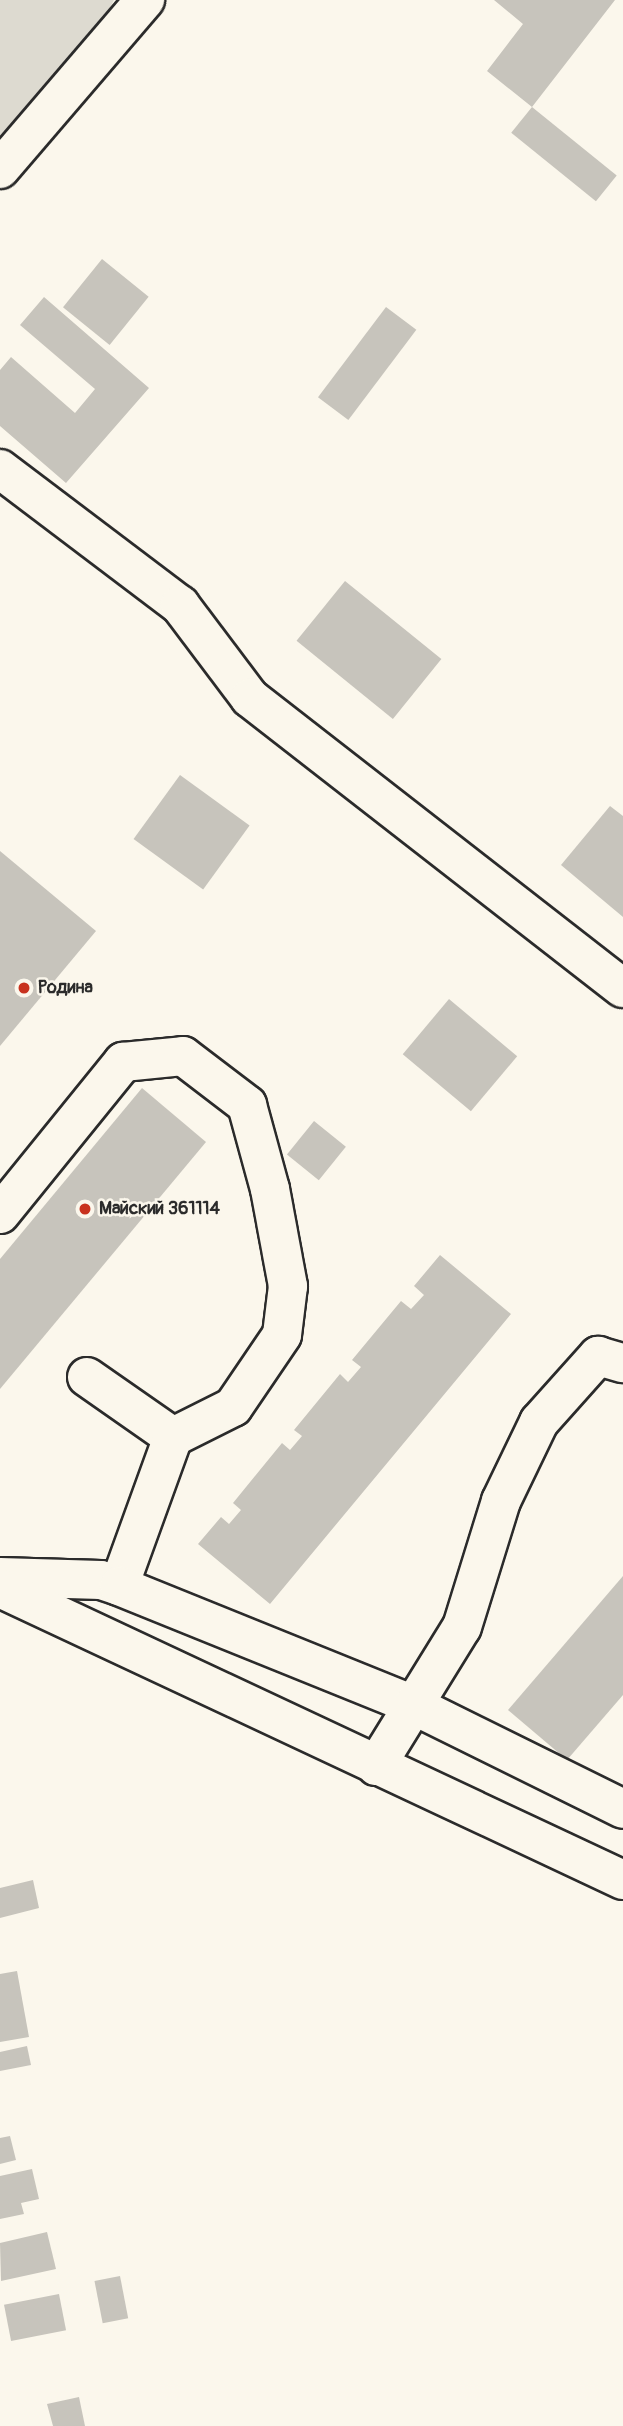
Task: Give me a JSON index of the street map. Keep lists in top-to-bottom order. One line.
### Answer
{"places":["Родина","Майский 361114"]}
